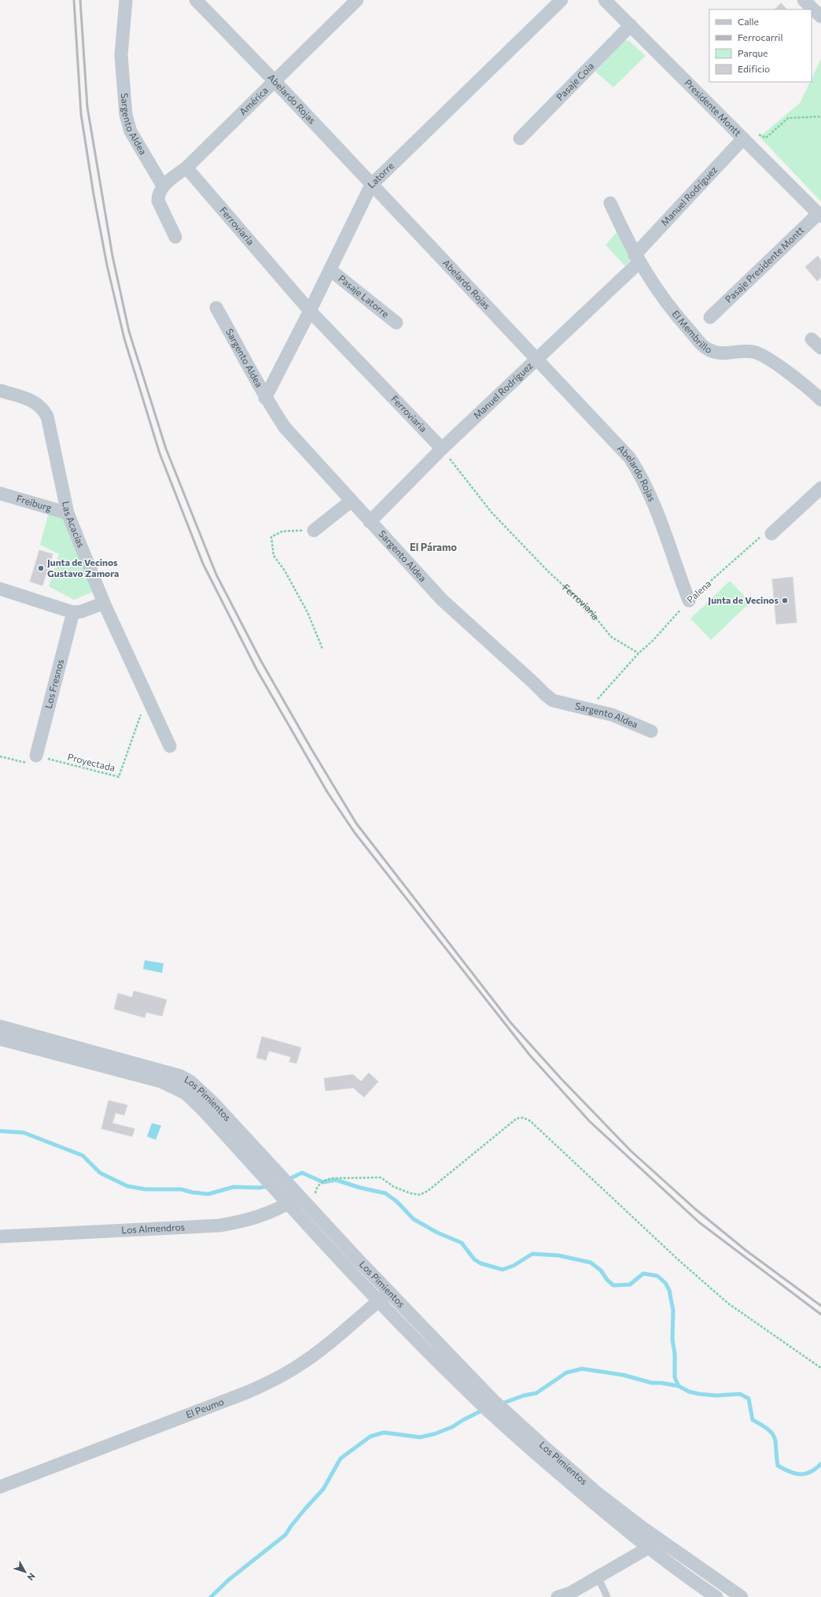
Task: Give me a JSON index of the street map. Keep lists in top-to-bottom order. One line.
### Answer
{"streets":{"street":["Pasaje Coia","Abelardo Rojas","América","Presidente Montt","Sargento Aldea","Latorre","Manuel Rodríguez","Ferroviaria","Pasaje Presidente Montt","Pasaje Latorre","El Membrillo","Freiburg","Las Acacias","Los Fresnos","Los Pimientos","Los Almendros","El Peumo"],"path":["Palena","Proyectada"]},"crossings":[["Pasaje Coia","Presidente Montt"],["Abelardo Rojas","América"],["Abelardo Rojas","Latorre"],["Abelardo Rojas","Manuel Rodríguez"],["Abelardo Rojas","Palena"],["América","Sargento Aldea"],["América","Ferroviaria"],["Presidente Montt","Manuel Rodríguez"],["Presidente Montt","Pasaje Presidente Montt"],["Sargento Aldea","Latorre"],["Sargento Aldea","Manuel Rodríguez"],["Sargento Aldea","Palena"],["Latorre","Ferroviaria"],["Latorre","Pasaje Latorre"],["Manuel Rodríguez","Ferroviaria"],["Manuel Rodríguez","El Membrillo"],["Ferroviaria","Palena"],["Freiburg","Las Acacias"],["Las Acacias","Proyectada"],["Los Fresnos","Proyectada"],["Los Pimientos","Los Almendros"],["Los Pimientos","El Peumo"]],"districts":["El Páramo"],"places":["Junta de Vecinos Gustavo Zamora","Junta de Vecinos"],"legend":["Calle","Ferrocarril","Parque","Edificio"],"north":"bottom right"}
